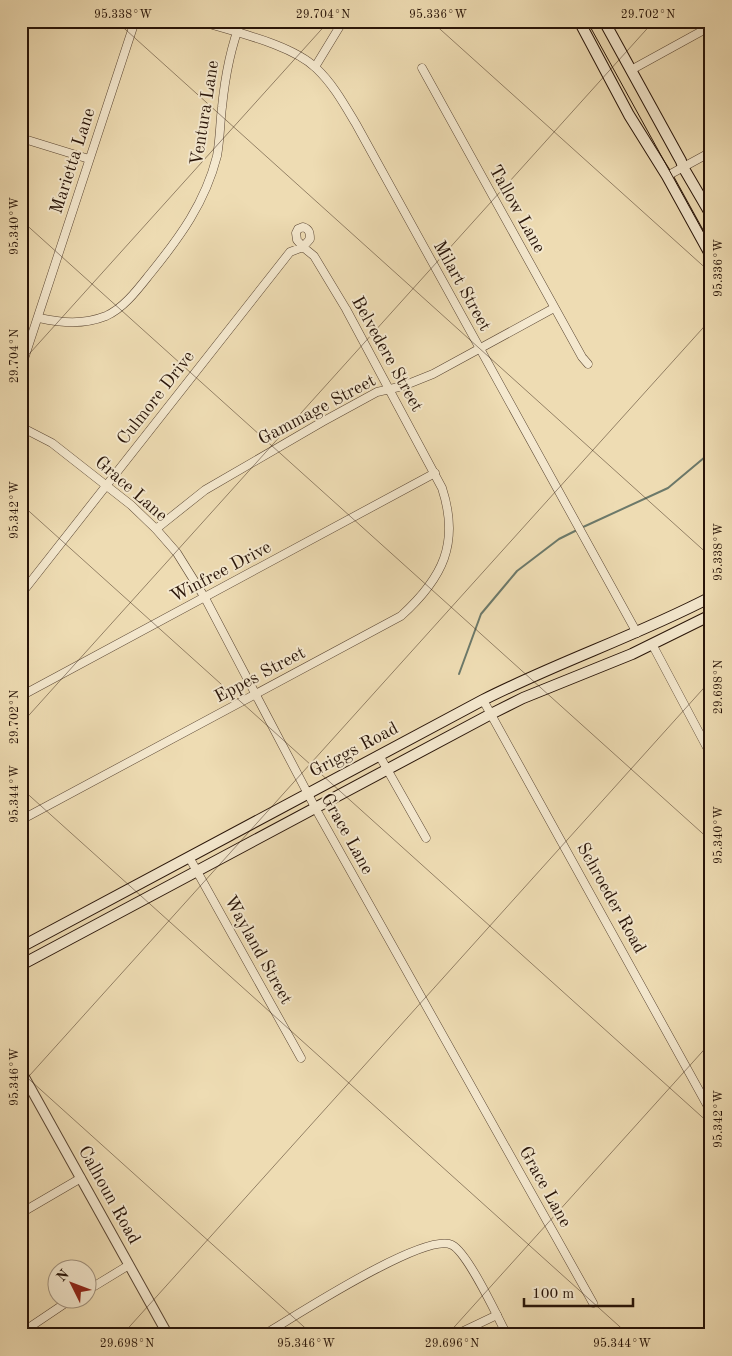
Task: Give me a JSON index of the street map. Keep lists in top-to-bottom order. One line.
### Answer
{"streets":{"main road":["Griggs Road"],"street":["Ventura Lane","Marietta Lane","Tallow Lane","Milart Street","Belvedere Street","Culmore Drive","Gammage Street","Grace Lane","Winfree Drive","Eppes Street","Schroeder Road","Wayland Street","Calhoun Road"]},"crossings":[["Ventura Lane","Marietta Lane"],["Ventura Lane","Milart Street"],["Tallow Lane","Gammage Street"],["Milart Street","Gammage Street"],["Milart Street","Griggs Road"],["Belvedere Street","Culmore Drive"],["Belvedere Street","Gammage Street"],["Belvedere Street","Winfree Drive"],["Belvedere Street","Eppes Street"],["Culmore Drive","Grace Lane"],["Gammage Street","Grace Lane"],["Grace Lane","Winfree Drive"],["Grace Lane","Eppes Street"],["Grace Lane","Griggs Road"],["Griggs Road","Schroeder Road"],["Griggs Road","Wayland Street"]],"scale_bar":"100 m","north":"top left","coordinates":["95.338°W","29.704°N","95.336°W","29.702°N","95.340°W","95.342°W","29.698°N","95.344°W","95.346°W","29.696°N"]}
